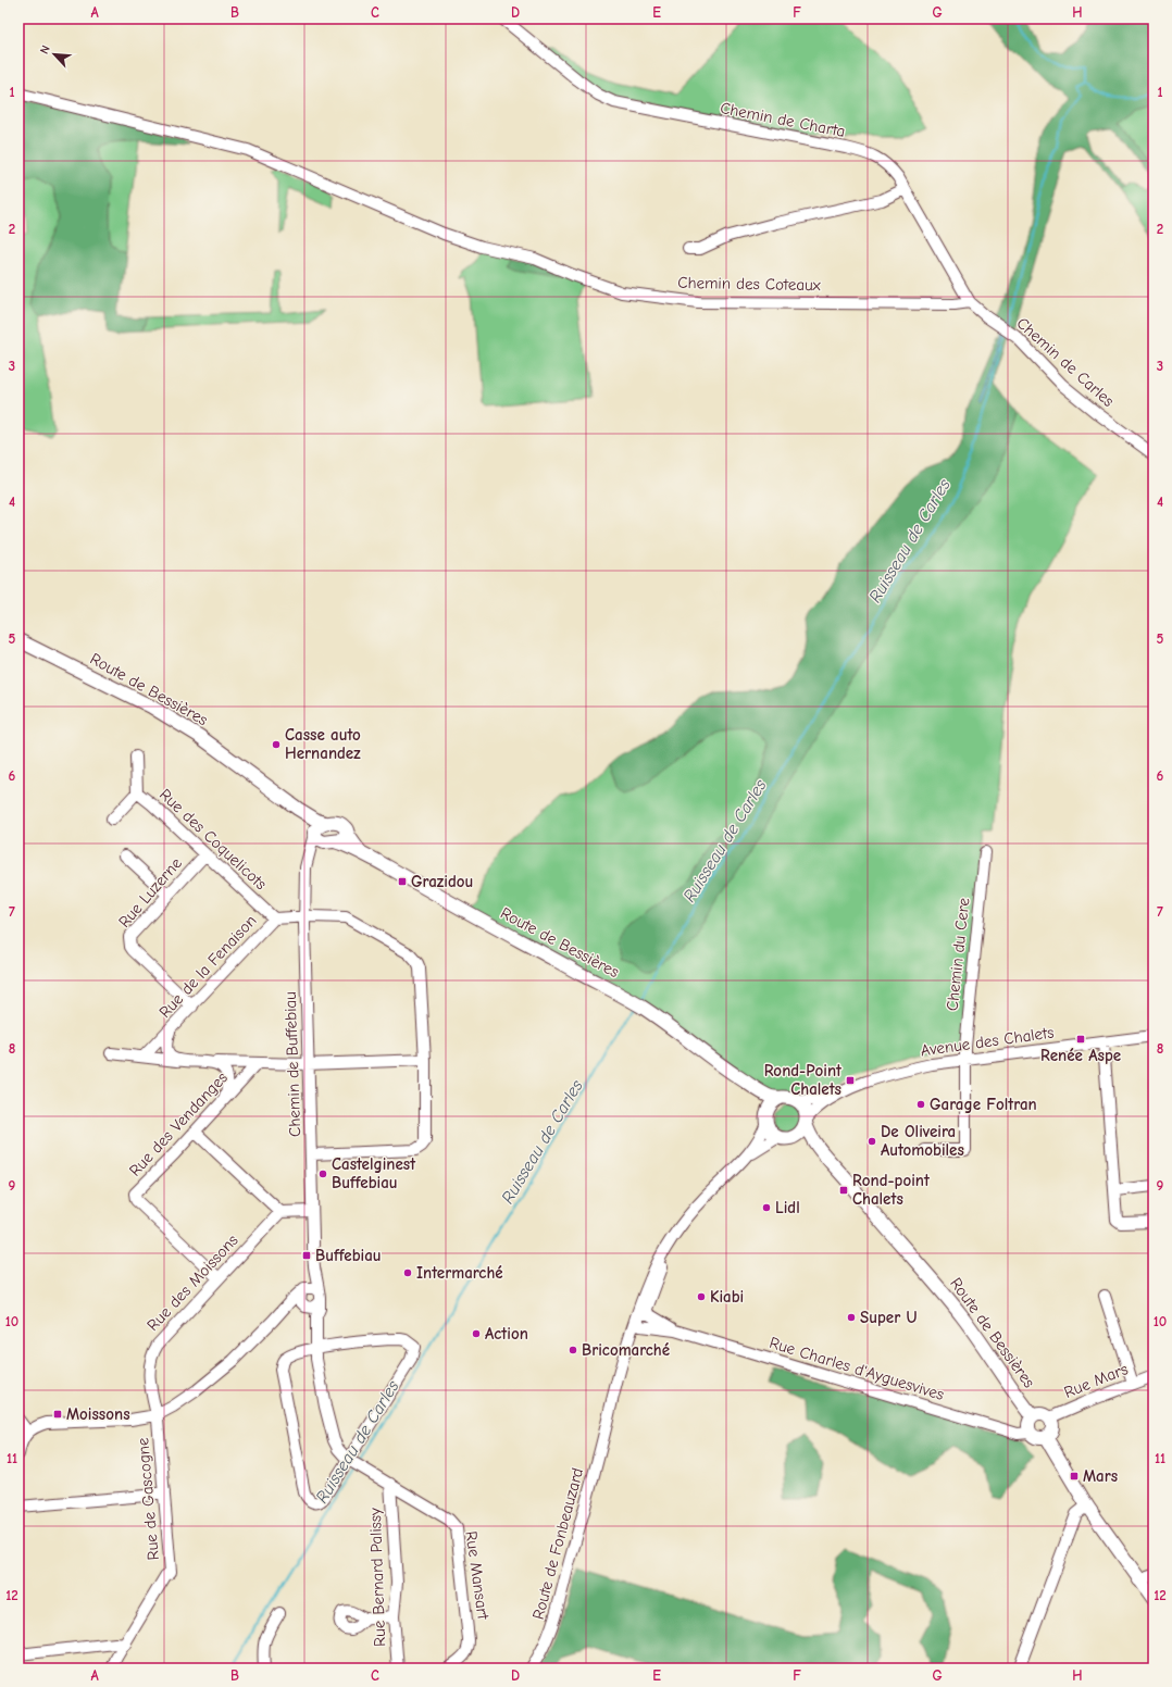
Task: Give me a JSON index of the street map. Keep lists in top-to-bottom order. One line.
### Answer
{"streets":{"main road":["Route de Bessières"],"street":["Chemin de Charta","Chemin des Coteaux","Chemin de Carles","Rue des Coquelicots","Rue Luzerne","Chemin du Cere","Rue de la Fenaison","Avenue des Chalets","Chemin de Buffebiau","Rue des Vendanges","Rue des Moissons","Rue Charles d'Ayguesvives","Rue Mars","Rue de Gascogne","Route de Fonbeauzard","Rue Mansart","Rue Bernard Palissy"]},"crossings":[["Chemin de Charta","Chemin des Coteaux"],["Chemin de Charta","Chemin de Carles"],["Route de Bessières","Avenue des Chalets"],["Route de Bessières","Chemin de Buffebiau"],["Route de Bessières","Rue Charles d'Ayguesvives"],["Route de Bessières","Rue Mars"],["Rue des Coquelicots","Rue Luzerne"],["Rue des Coquelicots","Rue de la Fenaison"],["Rue Luzerne","Rue de la Fenaison"],["Chemin du Cere","Avenue des Chalets"],["Rue de la Fenaison","Chemin de Buffebiau"],["Chemin de Buffebiau","Rue des Moissons"],["Chemin de Buffebiau","Rue de Gascogne"],["Rue des Vendanges","Rue des Moissons"],["Rue des Moissons","Rue de Gascogne"],["Rue Charles d'Ayguesvives","Rue Mars"],["Rue Charles d'Ayguesvives","Route de Fonbeauzard"],["Rue Mansart","Rue Bernard Palissy"]],"water":["Ruisseau de Carles"],"places":{"other":["Casse auto Hernandez","Garage Foltran","De Oliveira Automobiles","Castelginest Buffebiau","Lidl","Intermarché","Kiabi","Super U","Action","Bricomarché"],"transit":["Grazidou","Renée Aspe","Rond-Point Chalets","Rond-point Chalets","Buffebiau","Moissons","Mars"]},"north":"top left","grid":{"columns":["A","B","C","D","E","F","G","H"],"rows":["1","2","3","4","5","6","7","8","9","10","11","12"]}}
